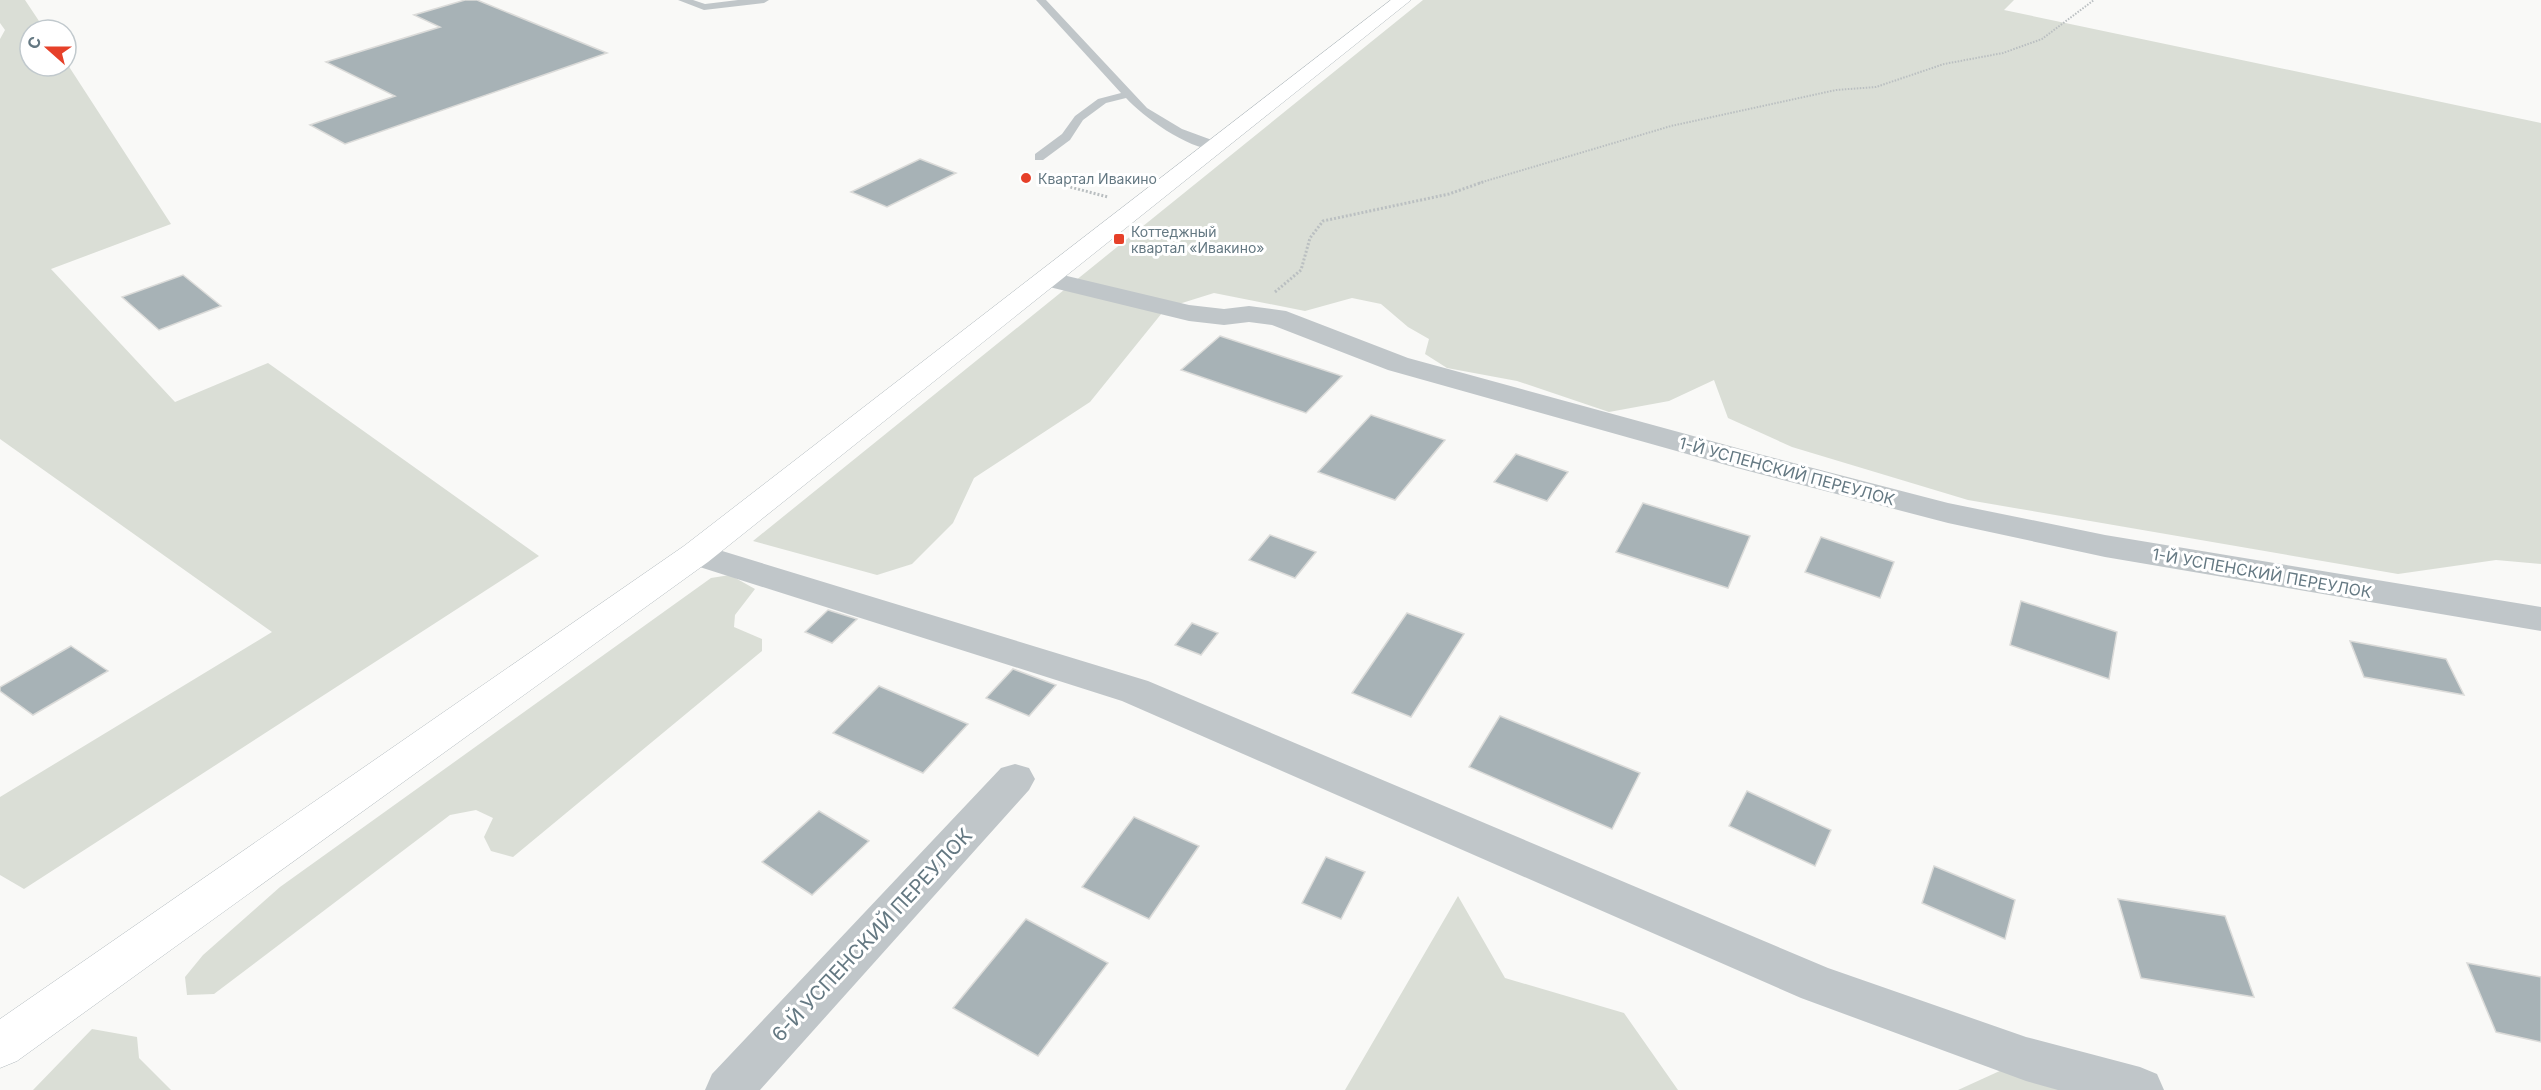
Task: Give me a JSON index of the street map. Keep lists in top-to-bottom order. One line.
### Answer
{"streets":{"street":["1-Й УСПЕНСКИЙ ПЕРЕУЛОК","6-Й УСПЕНСКИЙ ПЕРЕУЛОК"]},"places":{"other":["Квартал Ивакино"],"transit":["Коттеджный квартал «Ивакино»"]},"north":"left"}
